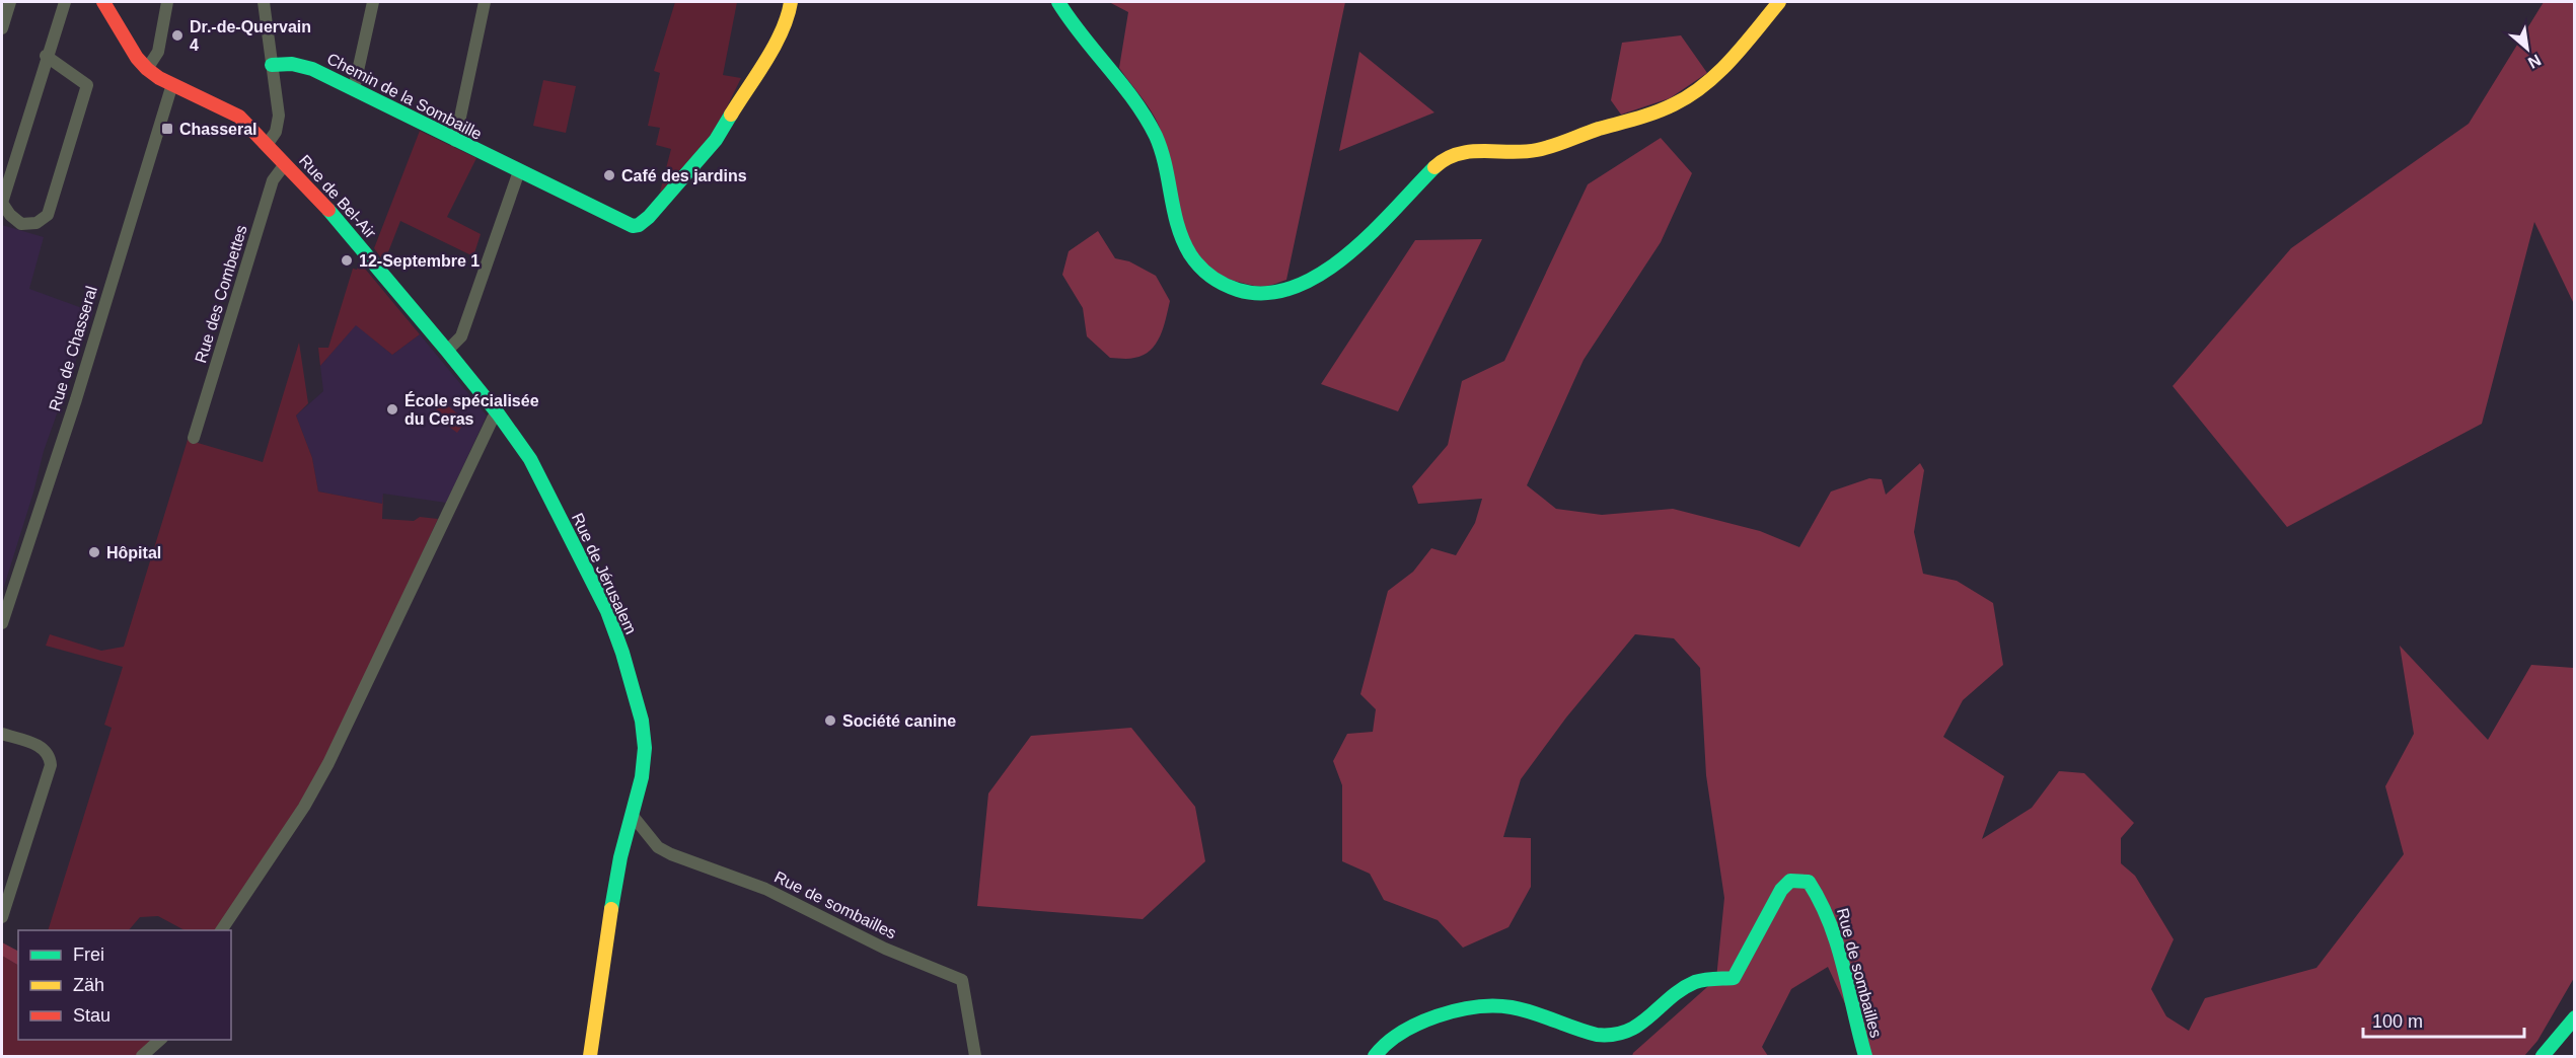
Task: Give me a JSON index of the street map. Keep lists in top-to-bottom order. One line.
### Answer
{"streets":{"street":["Chemin de la Sombaille","Rue de Bel-Air","Rue des Combettes","Rue de Chasseral","Rue de Jérusalem","Rue de sombailles"]},"crossings":[["Rue de Bel-Air","Rue des Combettes"],["Rue de Bel-Air","Rue de Chasseral"],["Rue de Bel-Air","Rue de Jérusalem"],["Rue de Jérusalem","Rue de sombailles"]],"places":{"other":["Dr.-de-Quervain 4","Café des jardins","12-Septembre 1","École spécialisée du Ceras","Hôpital","Société canine"],"transit":["Chasseral"]},"legend":["Frei","Zäh","Stau"],"scale_bar":"100 m","north":"bottom right"}
